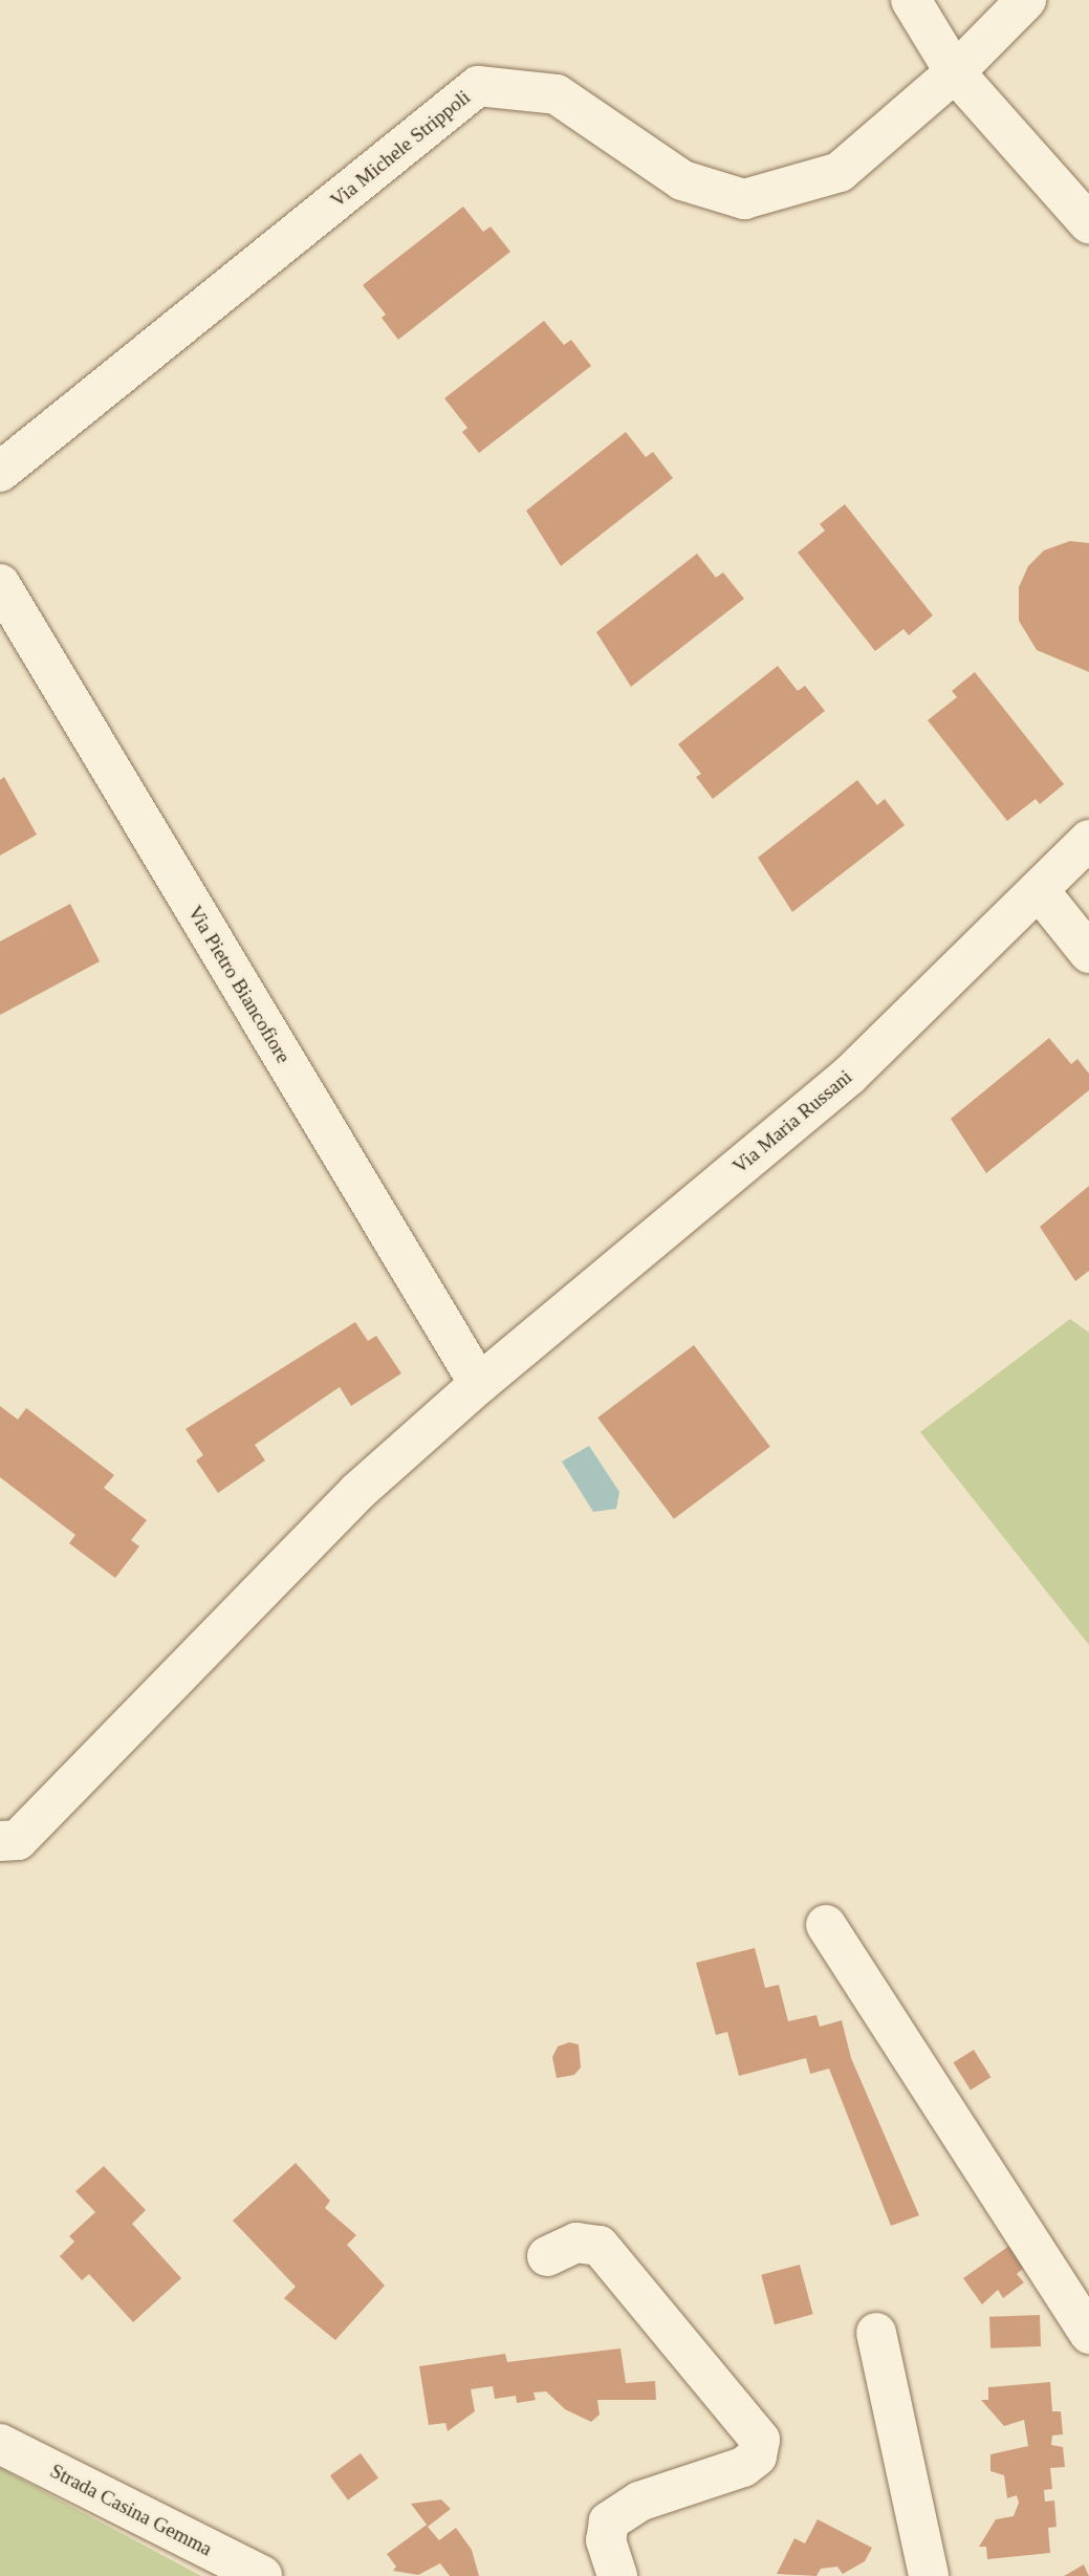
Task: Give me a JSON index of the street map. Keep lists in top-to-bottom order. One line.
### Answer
{"streets":{"street":["Via Michele Strippoli","Via Pietro Biancofiore","Via Maria Russani","Strada Casina Gemma"]},"crossings":[["Via Pietro Biancofiore","Via Maria Russani"]]}
